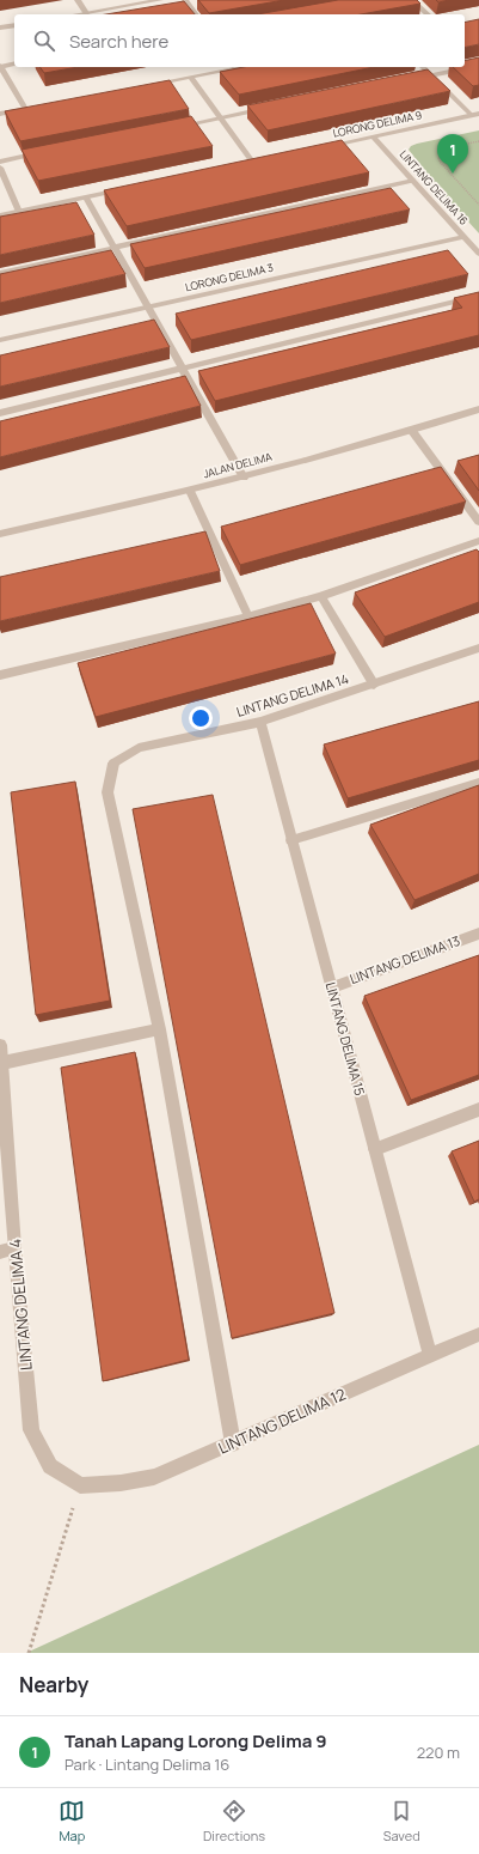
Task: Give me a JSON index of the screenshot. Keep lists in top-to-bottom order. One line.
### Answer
{"streets":{"street":["LORONG DELIMA 9","LINTANG DELIMA 16","LORONG DELIMA 3","JALAN DELIMA","LINTANG DELIMA 14","LINTANG DELIMA 13","LINTANG DELIMA 15","LINTANG DELIMA 4","LINTANG DELIMA 12"]},"crossings":[["LORONG DELIMA 9","LINTANG DELIMA 16"],["LINTANG DELIMA 16","LORONG DELIMA 3"],["LINTANG DELIMA 14","LINTANG DELIMA 15"],["LINTANG DELIMA 13","LINTANG DELIMA 15"],["LINTANG DELIMA 15","LINTANG DELIMA 12"],["LINTANG DELIMA 4","LINTANG DELIMA 12"]],"page":{"search":"Search here","pins":"1","heading":"Nearby","list":[{"mark":"1","name":"Tanah Lapang Lorong Delima 9","note":"Park · Lintang Delima 16","value":"220 m"}],"nav":["Map","Directions","Saved"]}}
